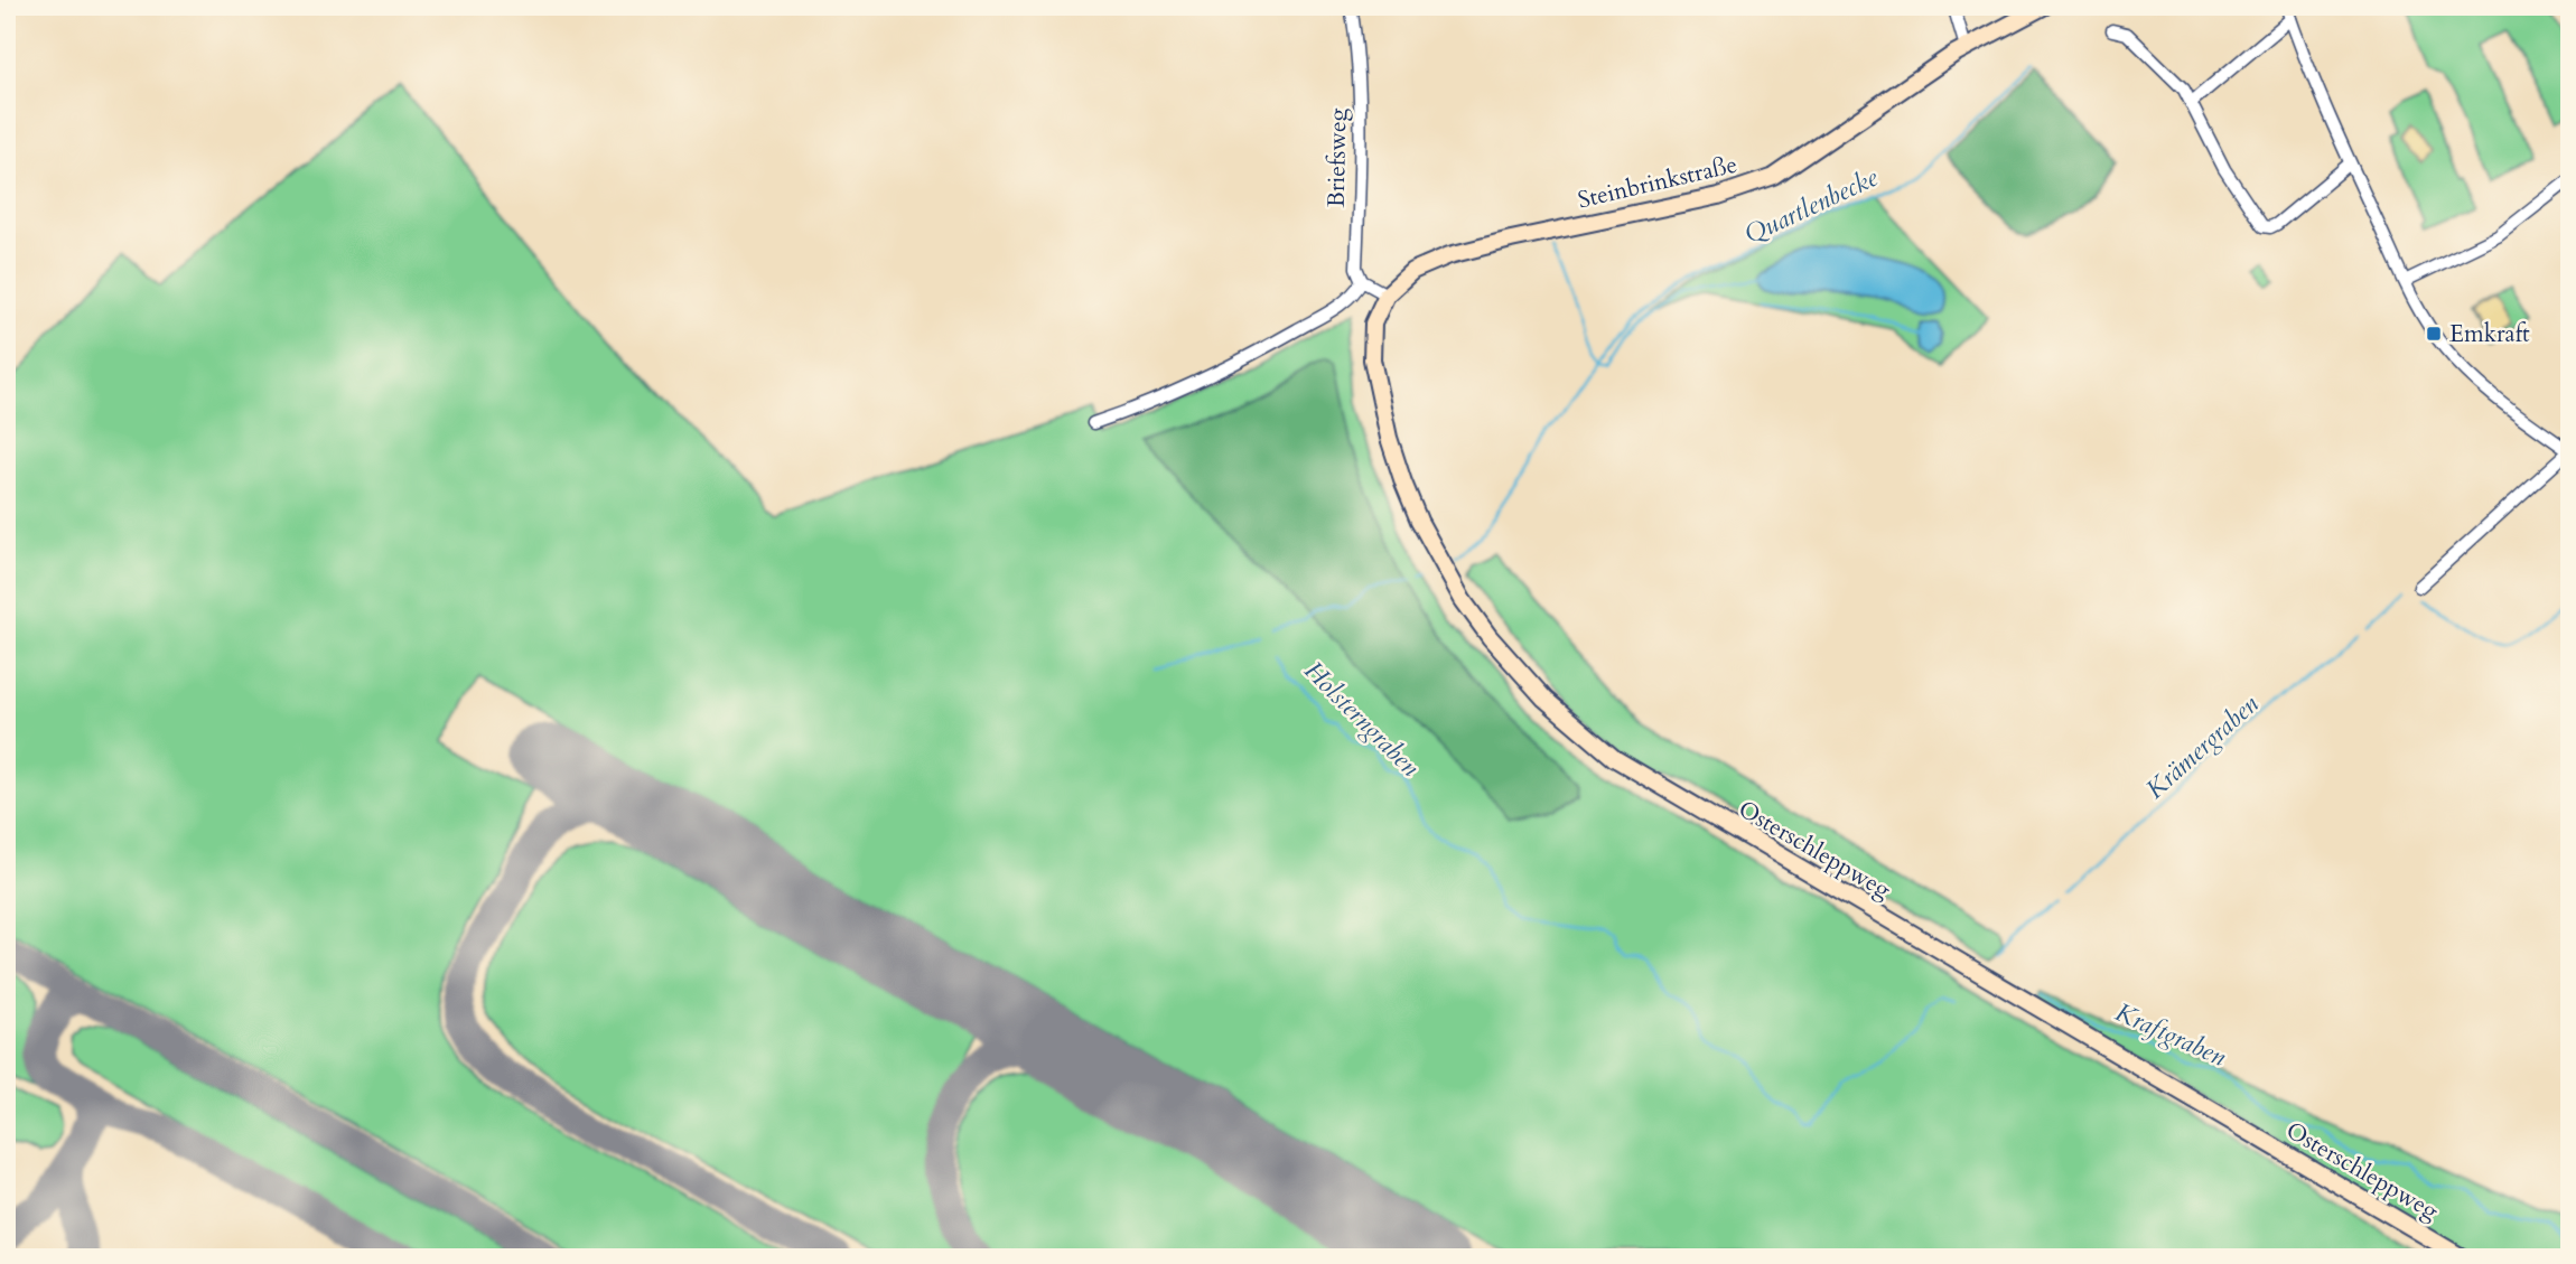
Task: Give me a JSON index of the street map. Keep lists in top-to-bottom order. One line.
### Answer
{"streets":{"street":["Briefsweg","Steinbrinkstraße","Osterschleppweg"]},"crossings":[["Steinbrinkstraße","Osterschleppweg"]],"water":["Quartlenbecke","Holsterngraben","Krämergraben","Kraftgraben"],"places":{"transit":["Emkraft"]}}
